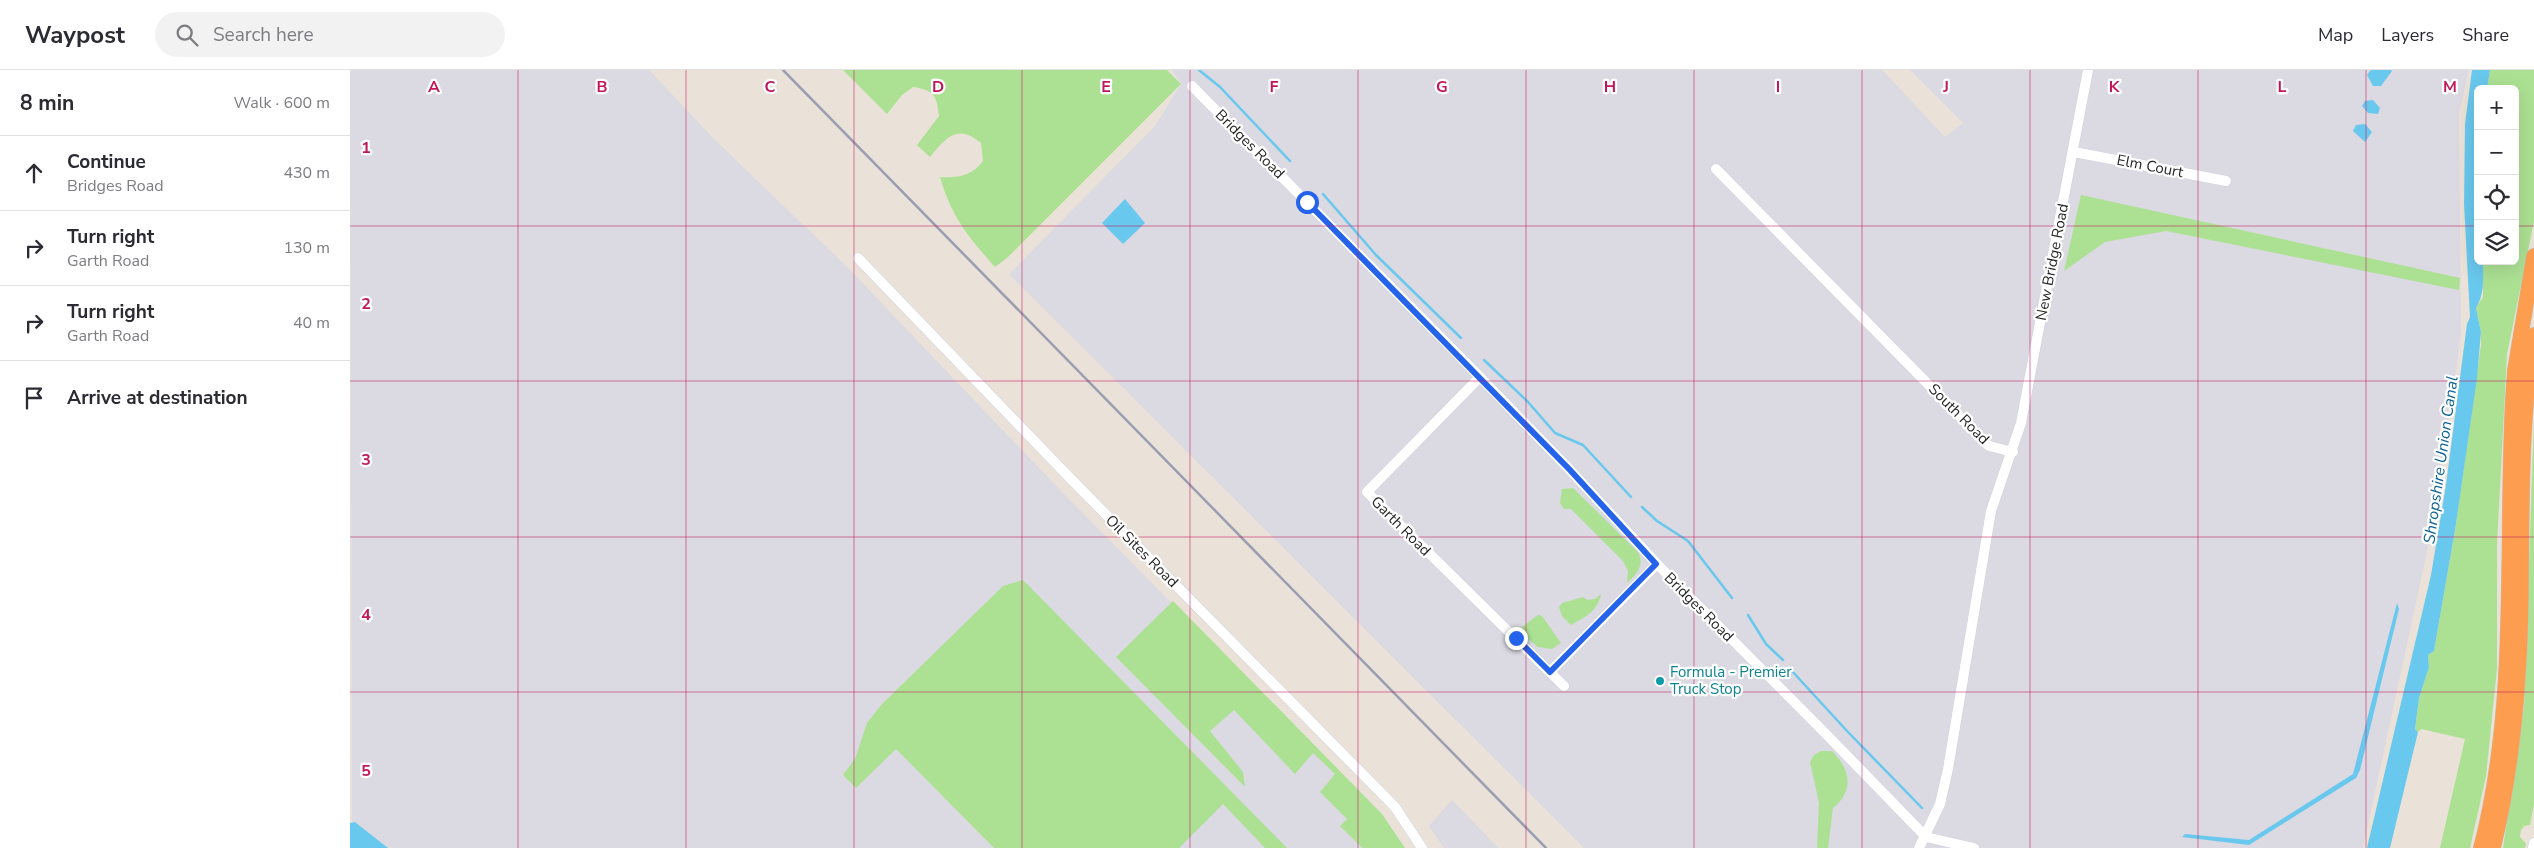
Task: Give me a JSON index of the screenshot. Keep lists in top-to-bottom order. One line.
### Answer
{"streets":{"street":["Bridges Road","Elm Court","New Bridge Road","South Road","Garth Road","Oil Sites Road"]},"crossings":[["Bridges Road","Garth Road"],["Elm Court","New Bridge Road"],["New Bridge Road","South Road"]],"water":["Shropshire Union Canal"],"places":["Formula - Premier Truck Stop"],"page":{"header":"Waypost","search":"Search here","nav":["Map","Layers","Share"],"heading":["8 min","Walk · 600 m"],"map_buttons":["+","−"],"list":[["Continue","Bridges Road","430 m"],["Turn right","Garth Road","130 m"],["Turn right","Garth Road","40 m"],"Arrive at destination"]},"grid":{"columns":["A","B","C","D","E","F","G","H","I","J","K","L","M"],"rows":["1","2","3","4","5"]}}
